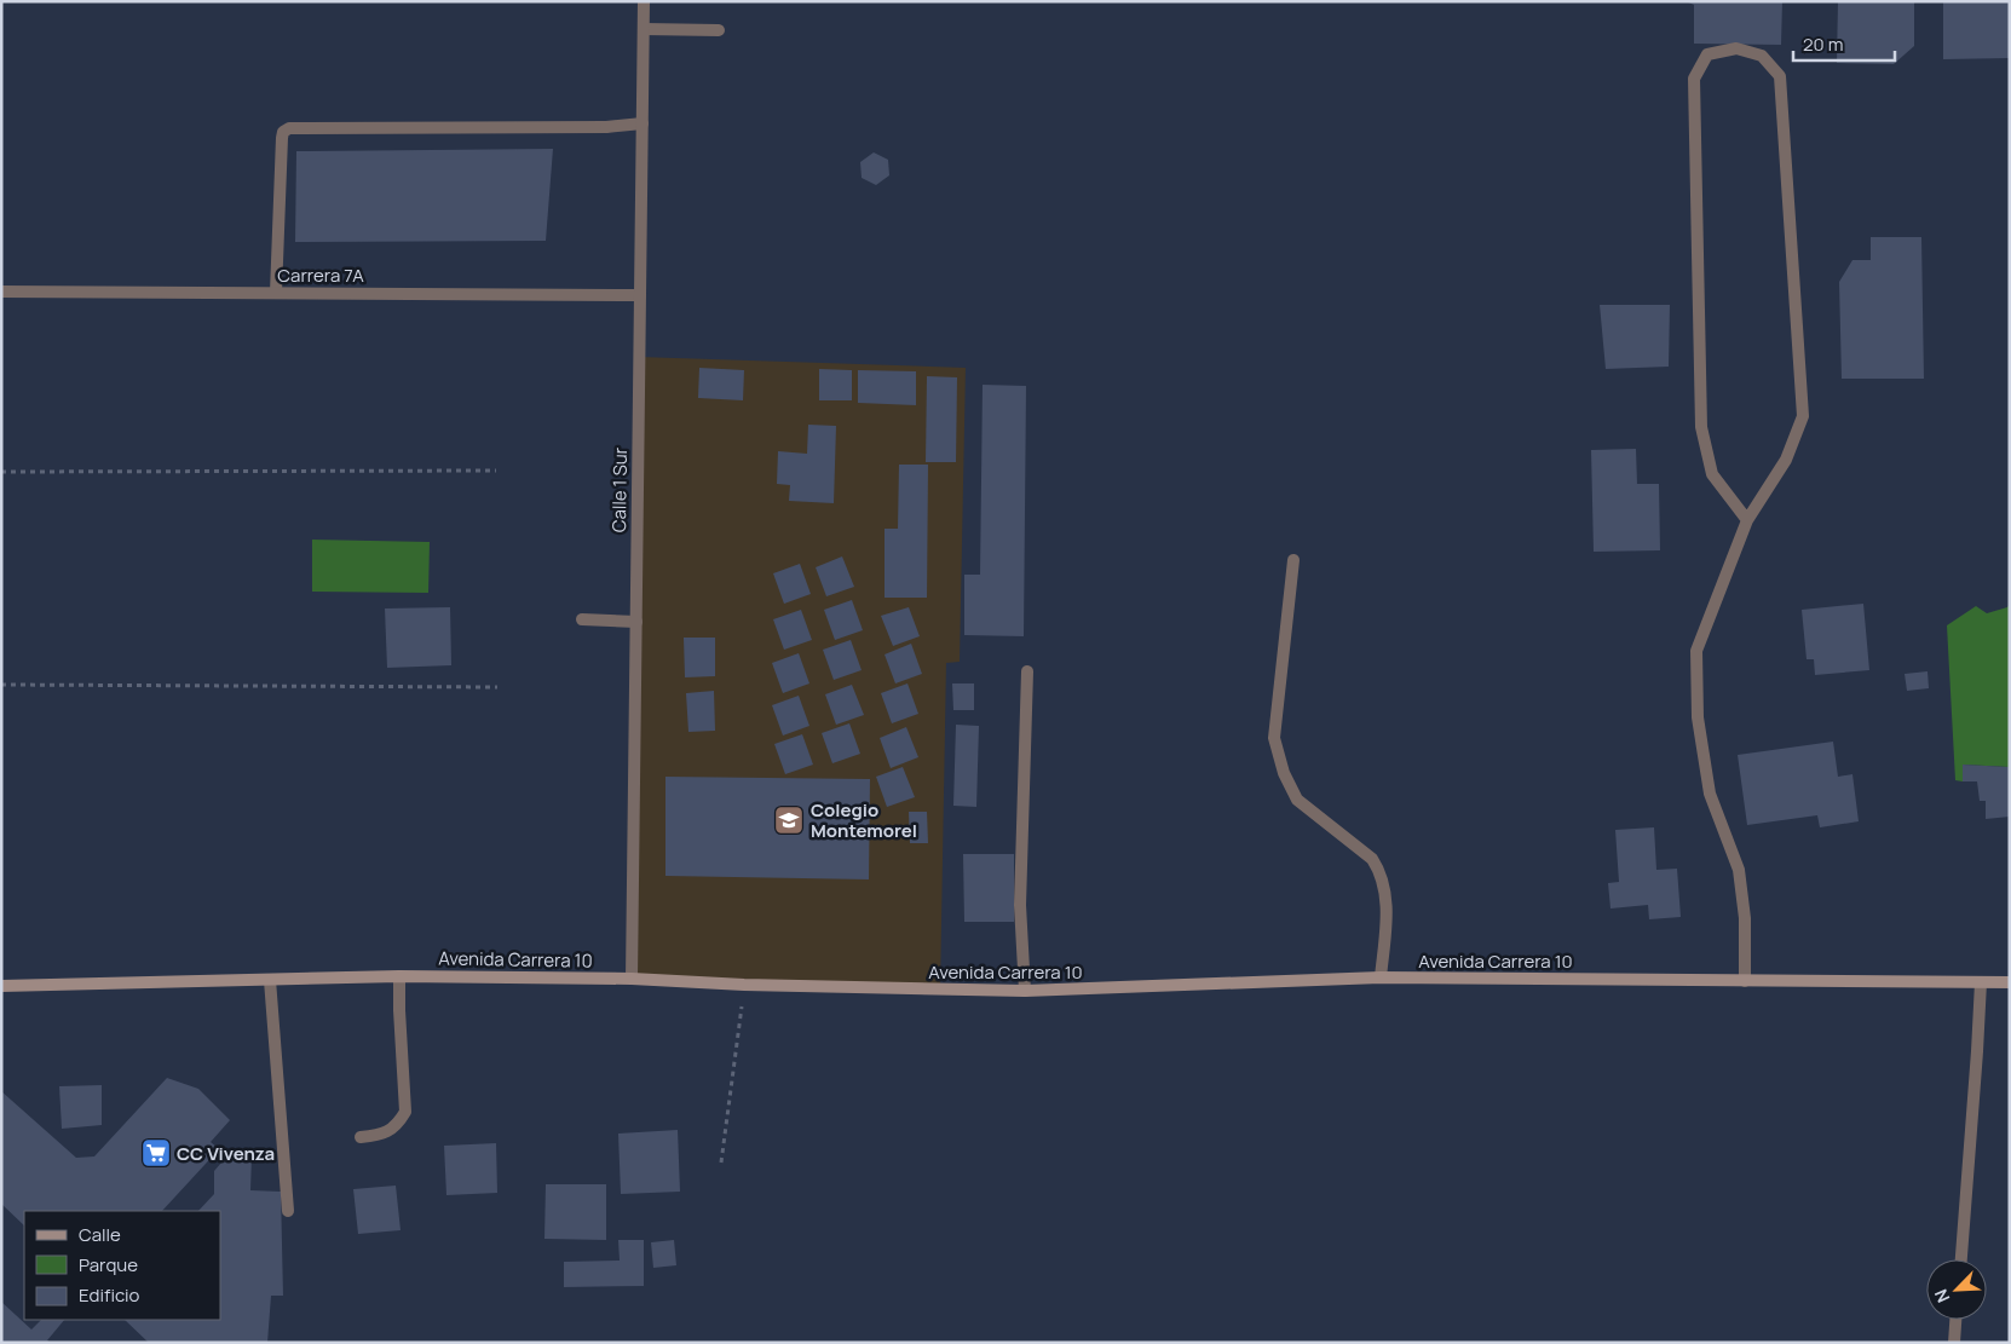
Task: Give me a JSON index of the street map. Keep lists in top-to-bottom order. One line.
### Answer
{"streets":{"street":["Carrera 7A","Calle 1 Sur","Avenida Carrera 10"]},"crossings":[["Carrera 7A","Calle 1 Sur"],["Calle 1 Sur","Avenida Carrera 10"]],"places":{"school or university":["Colegio Montemorel"],"supermarket":["CC Vivenza"]},"legend":["Calle","Parque","Edificio"],"scale_bar":"20 m","north":"bottom left"}
